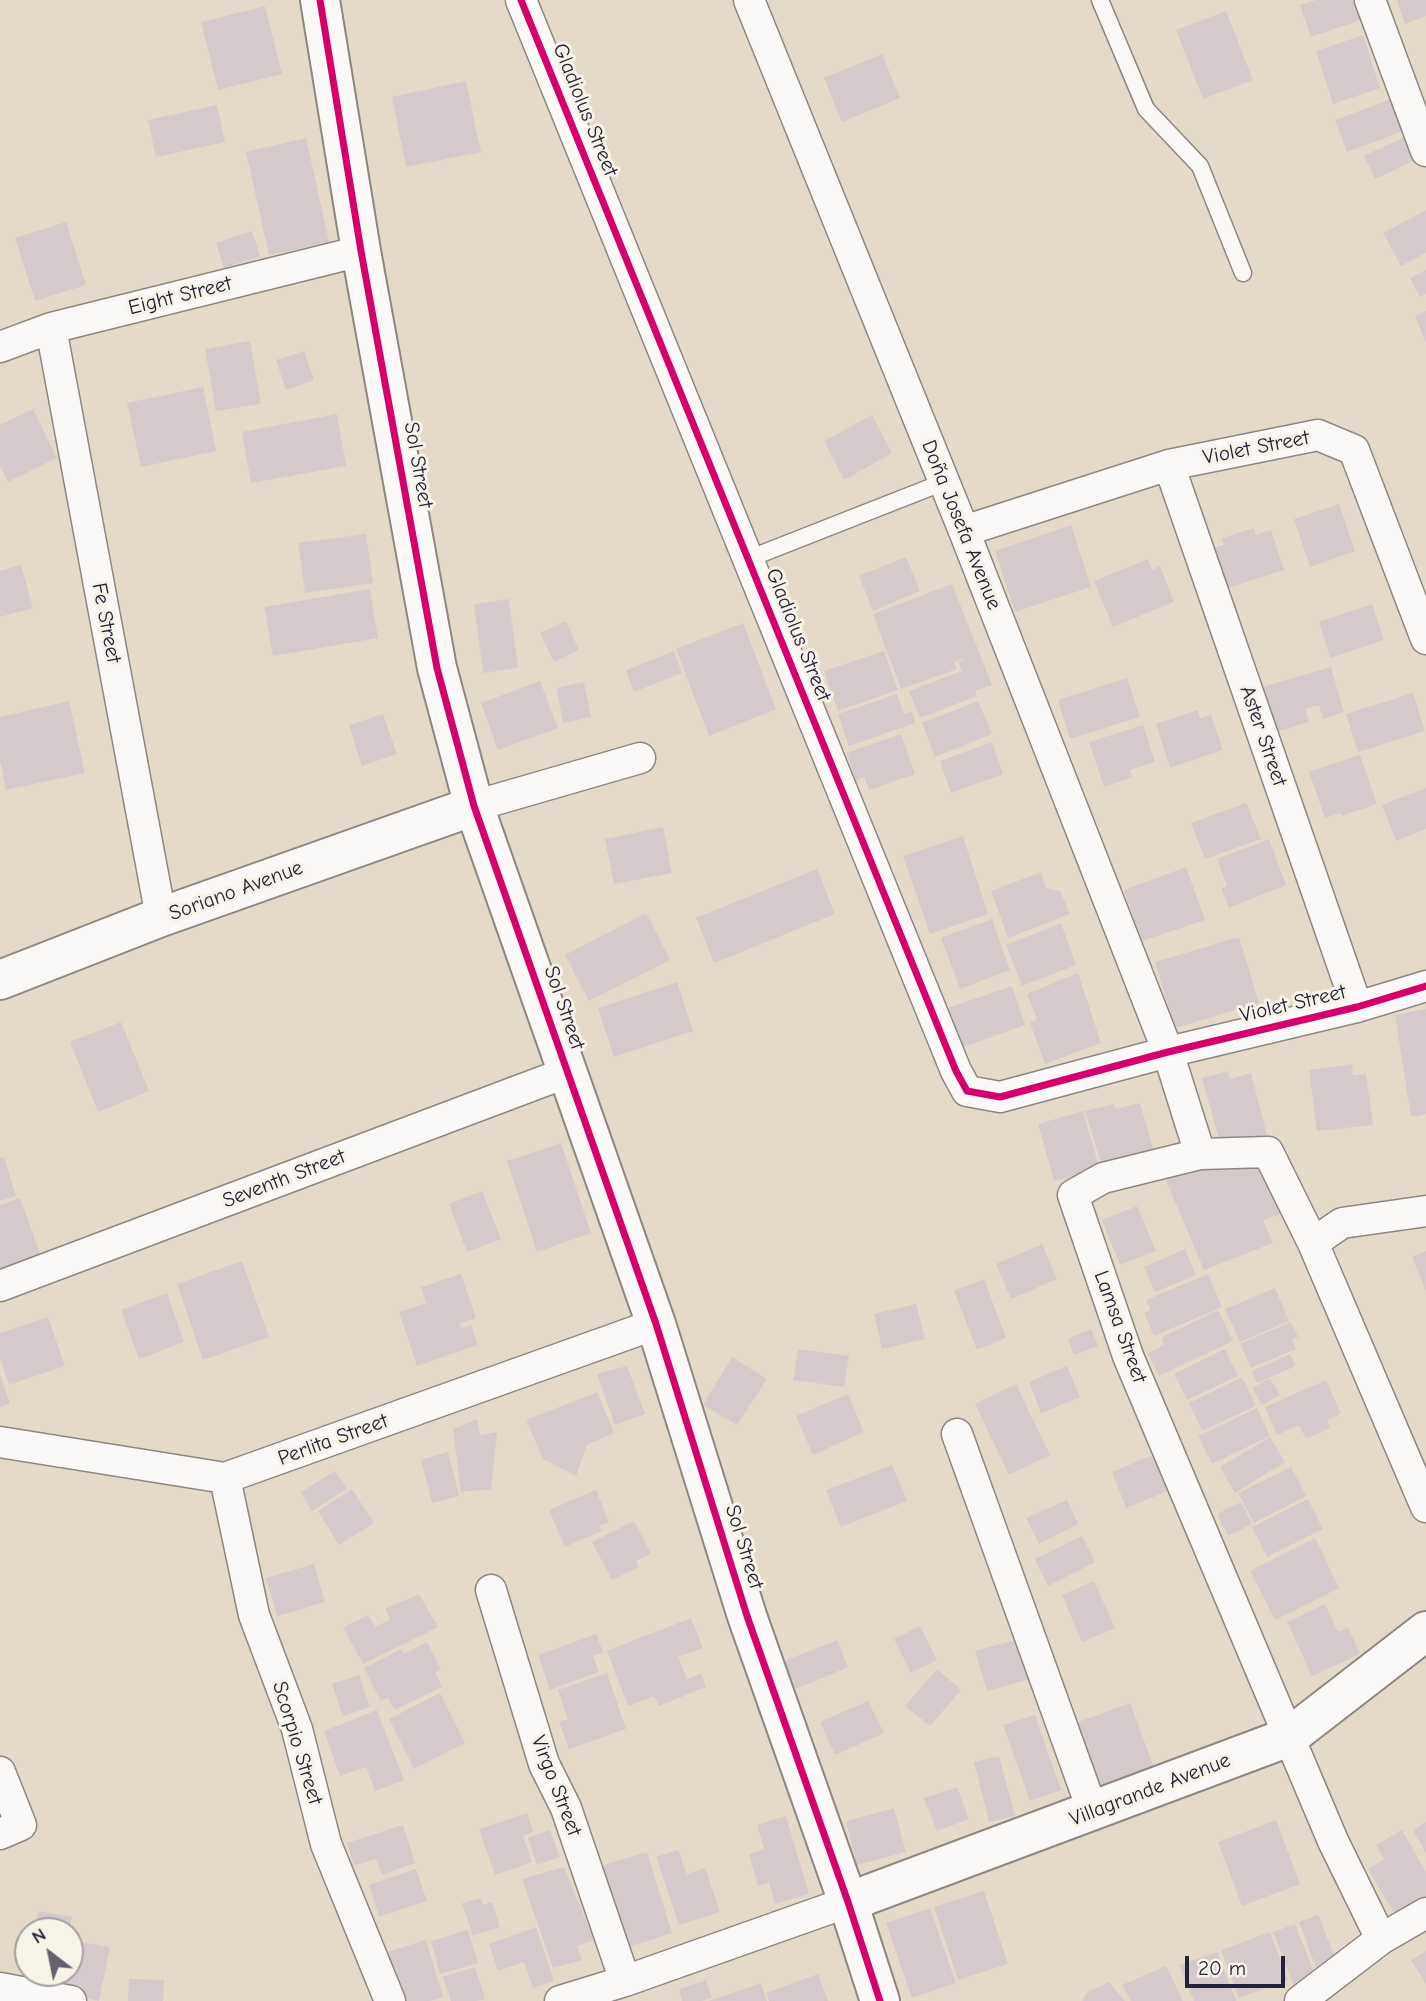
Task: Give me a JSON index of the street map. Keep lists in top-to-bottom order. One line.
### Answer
{"streets":{"street":["Gladiolus Street","Eight Street","Violet Street","Sol Street","Doña Josefa Avenue","Fe Street","Aster Street","Soriano Avenue","Seventh Street","Lamsa Street","Perlita Street","Scorpio Street","Virgo Street","Villagrande Avenue"]},"crossings":[["Gladiolus Street","Violet Street"],["Gladiolus Street","Doña Josefa Avenue"],["Eight Street","Sol Street"],["Eight Street","Fe Street"],["Violet Street","Doña Josefa Avenue"],["Violet Street","Aster Street"],["Sol Street","Soriano Avenue"],["Sol Street","Seventh Street"],["Sol Street","Perlita Street"],["Sol Street","Villagrande Avenue"],["Doña Josefa Avenue","Lamsa Street"],["Fe Street","Soriano Avenue"],["Lamsa Street","Villagrande Avenue"],["Perlita Street","Scorpio Street"]],"scale_bar":"20 m","north":"top left"}
